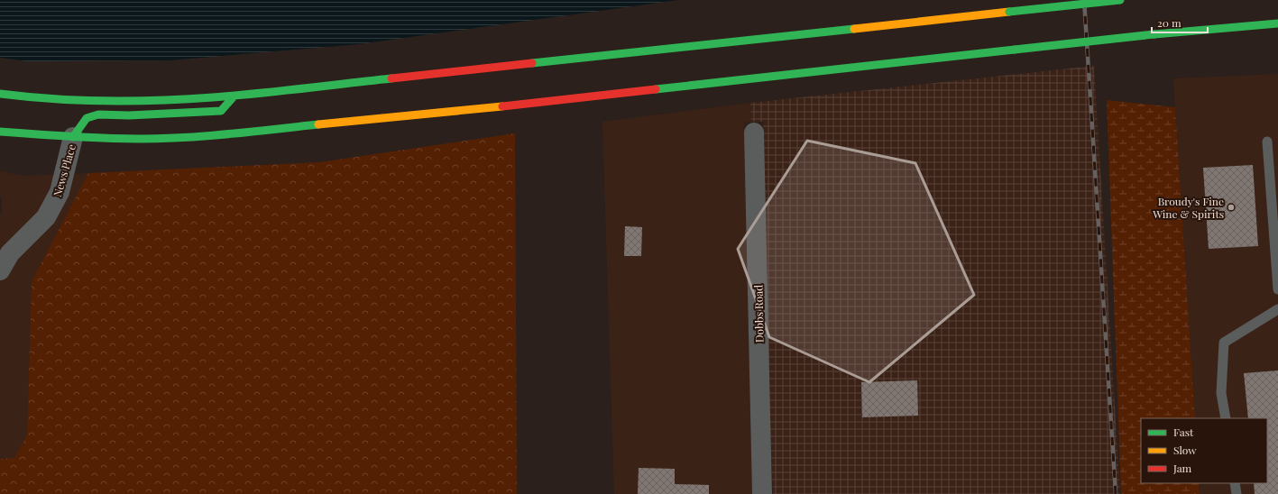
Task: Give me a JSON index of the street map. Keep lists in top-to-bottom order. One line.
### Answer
{"streets":{"street":["News Place","Dobbs Road"]},"places":["Broudy's Fine Wine & Spirits"],"legend":["Fast","Slow","Jam"],"scale_bar":"20 m"}
